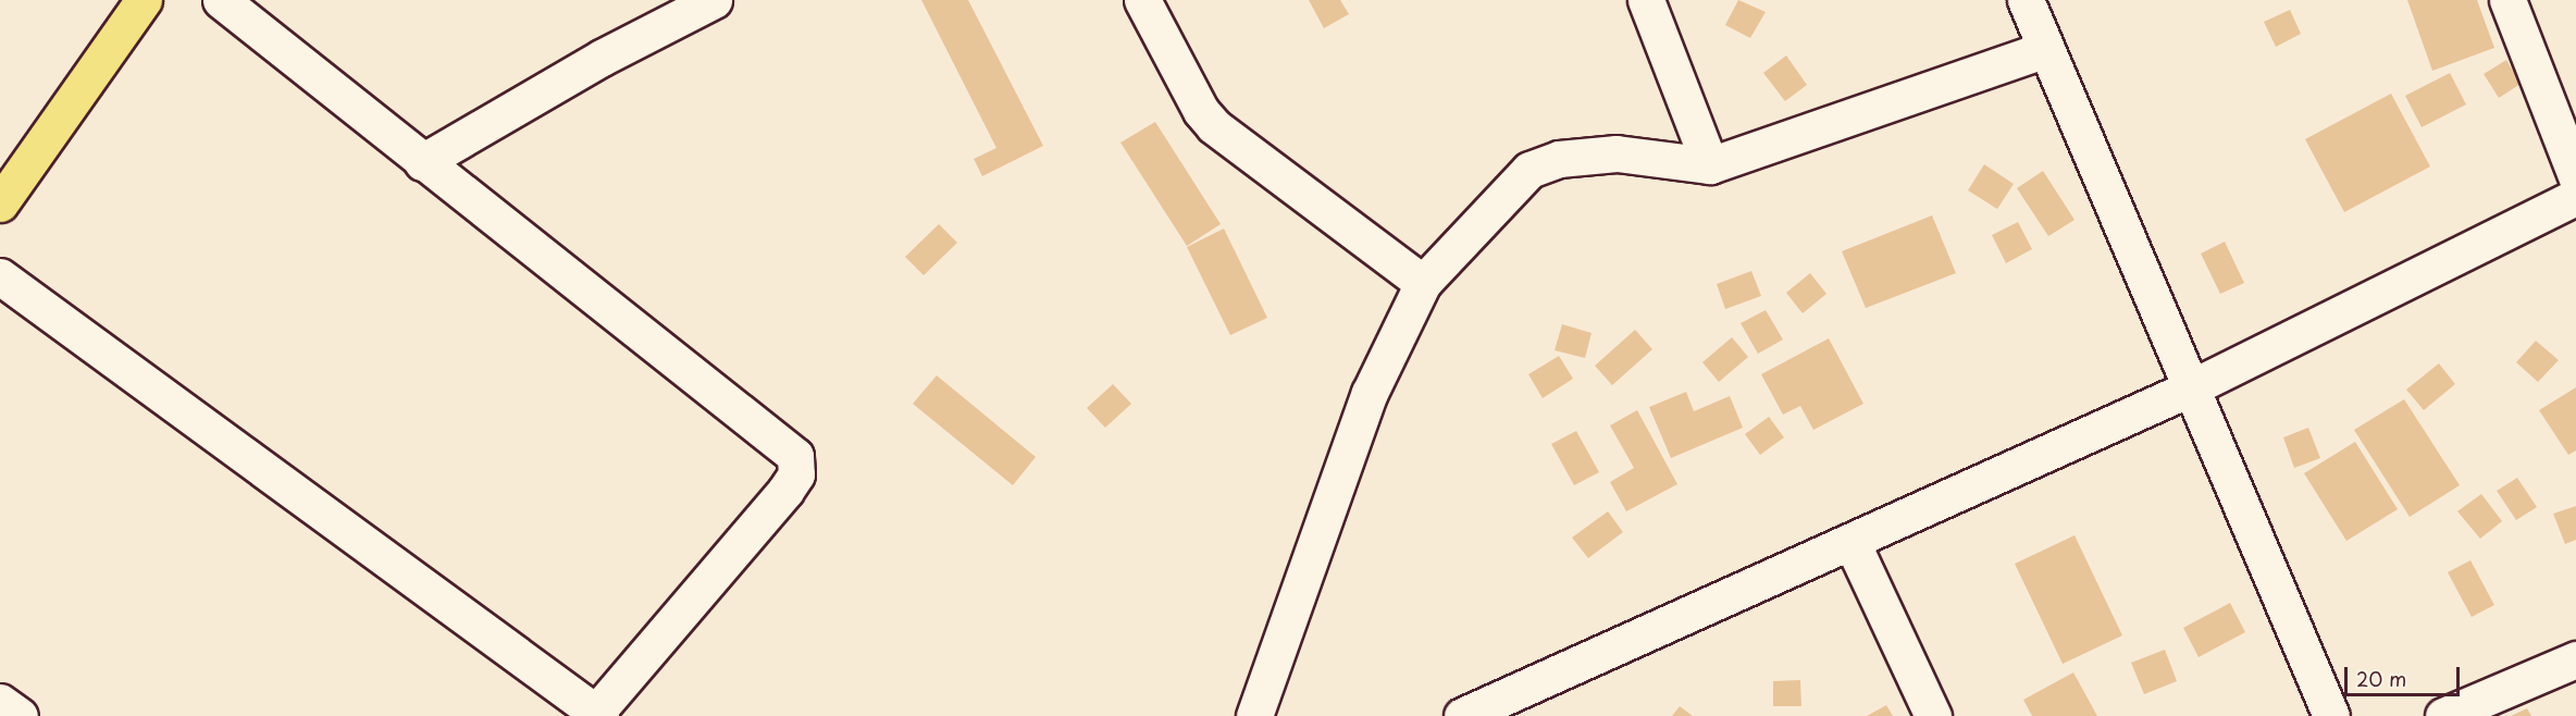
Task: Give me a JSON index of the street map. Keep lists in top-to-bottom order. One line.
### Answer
{"scale_bar":"20 m"}
